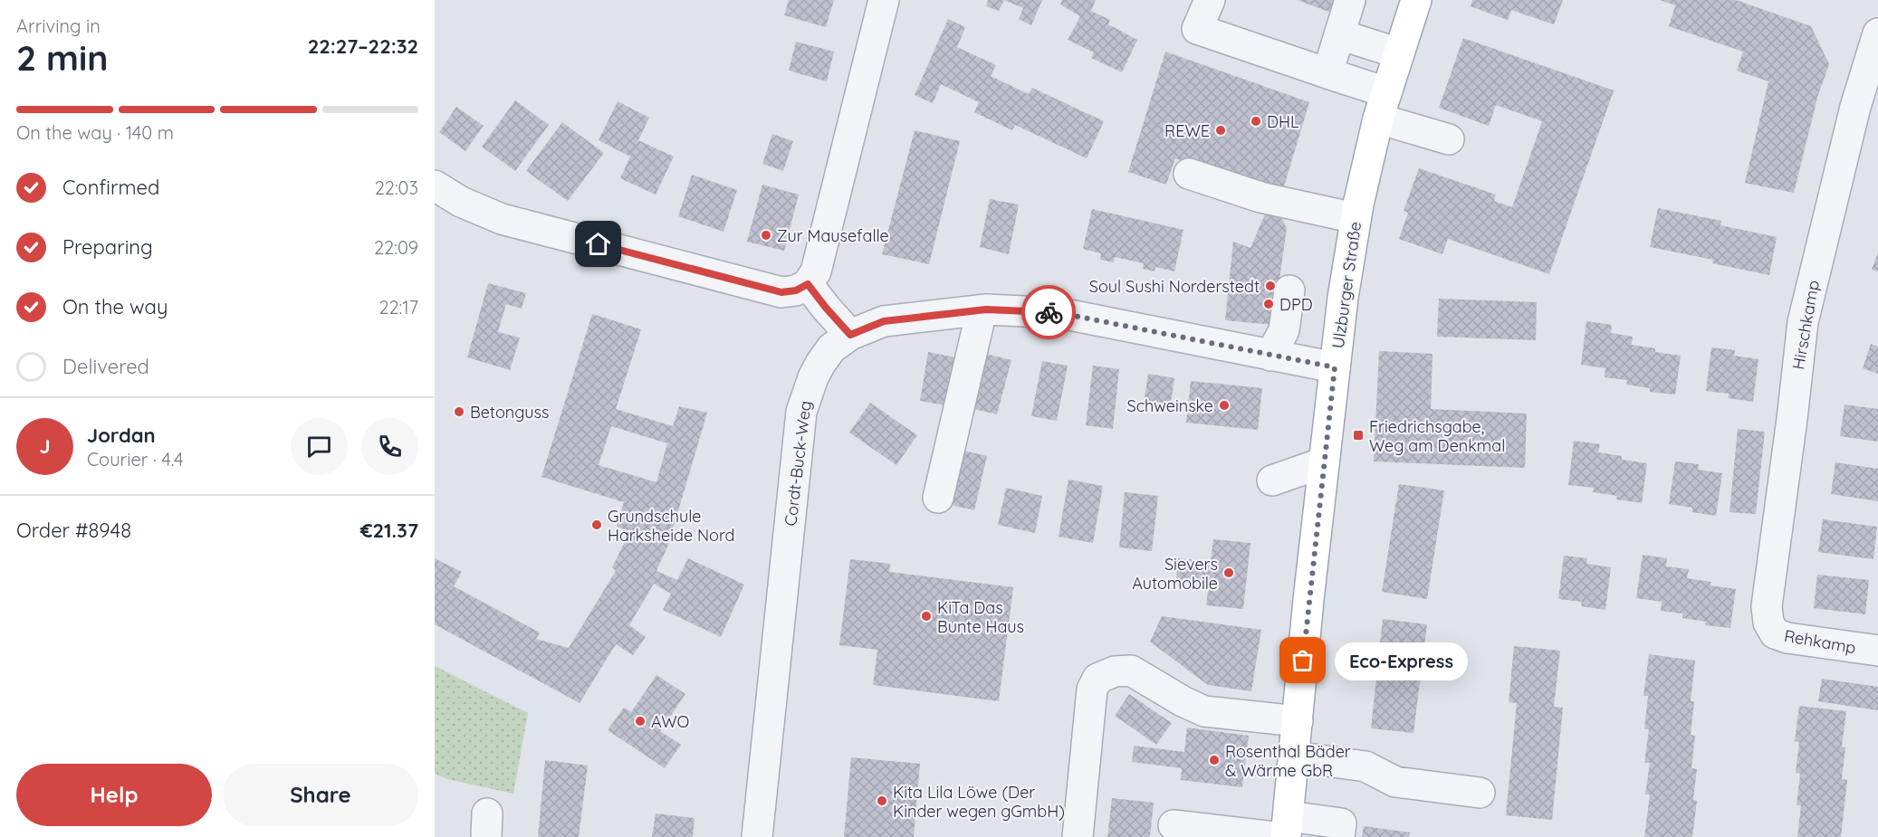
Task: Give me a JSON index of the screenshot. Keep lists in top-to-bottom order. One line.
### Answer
{"streets":{"main road":["Ulzburger Straße"],"street":["Hirschkamp","Cordt-Buck-Weg","Rehkamp"]},"crossings":[["Ulzburger Straße","Cordt-Buck-Weg"],["Hirschkamp","Rehkamp"]],"places":{"other":["DHL","REWE","Zur Mausefalle","Soul Sushi Norderstedt","DPD","Schweinske","Betonguss","Grundschule Harksheide Nord","Sievers Automobile","KiTa Das Bunte Haus","Eco-Express","AWO","Rosenthal Bäder & Wärme GbR","Kita Lila Löwe (Der Kinder wegen gGmbH)"],"transit":["Friedrichsgabe, Weg am Denkmal"]},"page":{"heading":["2 min","Arriving in","22:27–22:32"],"panel":["Jordan","Courier · 4.4","Order #8948","€21.37"],"bar":"On the way · 140 m","list":[["Confirmed","22:03"],["Preparing","22:09"],["On the way","22:17"],"Delivered"],"round":"J","bubble":"Eco-Express","buttons":["Help","Share"]}}
